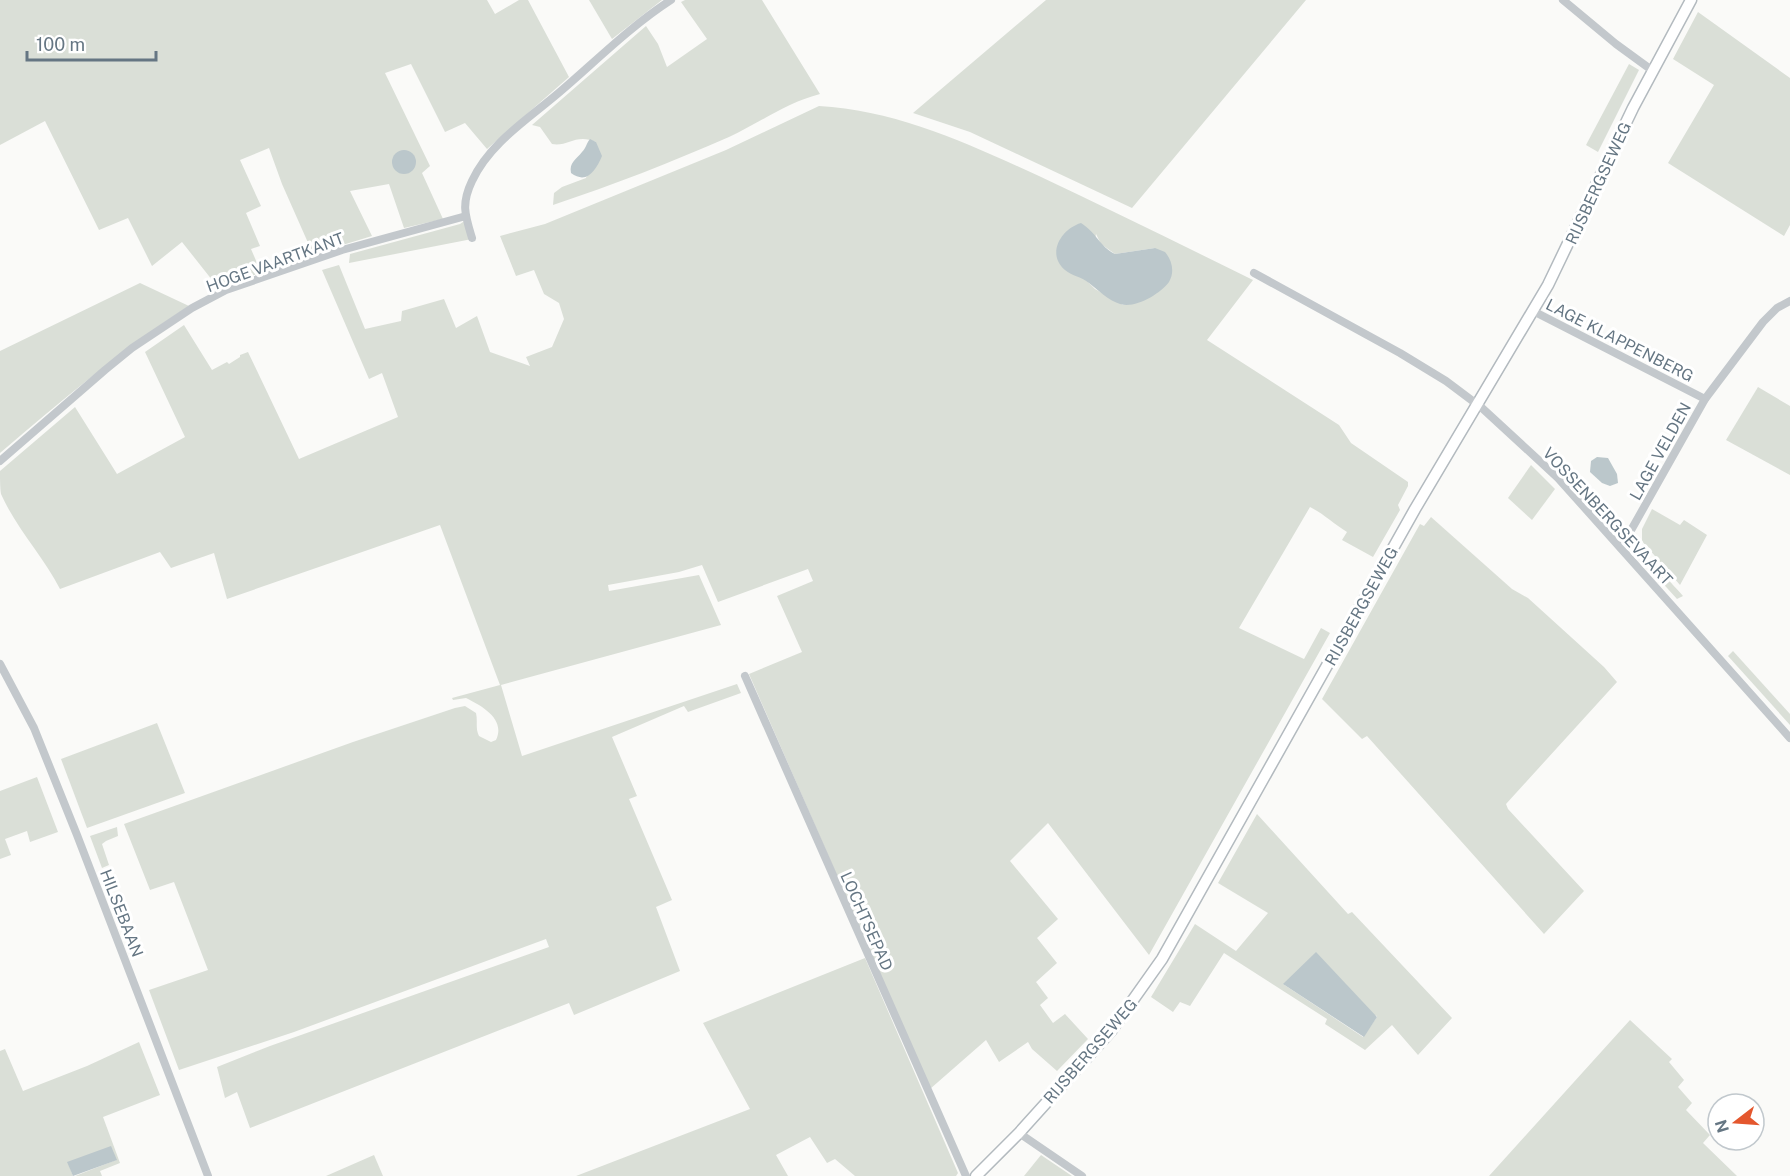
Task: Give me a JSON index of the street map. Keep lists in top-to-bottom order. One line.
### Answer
{"streets":{"main road":["RIJSBERGSEWEG"],"street":["HOGE VAARTKANT","LAGE KLAPPENBERG","LAGE VELDEN","VOSSENBERGSEVAART","HILSEBAAN","LOCHTSEPAD"]},"crossings":[["RIJSBERGSEWEG","LAGE KLAPPENBERG"],["RIJSBERGSEWEG","VOSSENBERGSEVAART"],["LAGE KLAPPENBERG","LAGE VELDEN"],["LAGE VELDEN","VOSSENBERGSEVAART"]],"scale_bar":"100 m","north":"left"}
